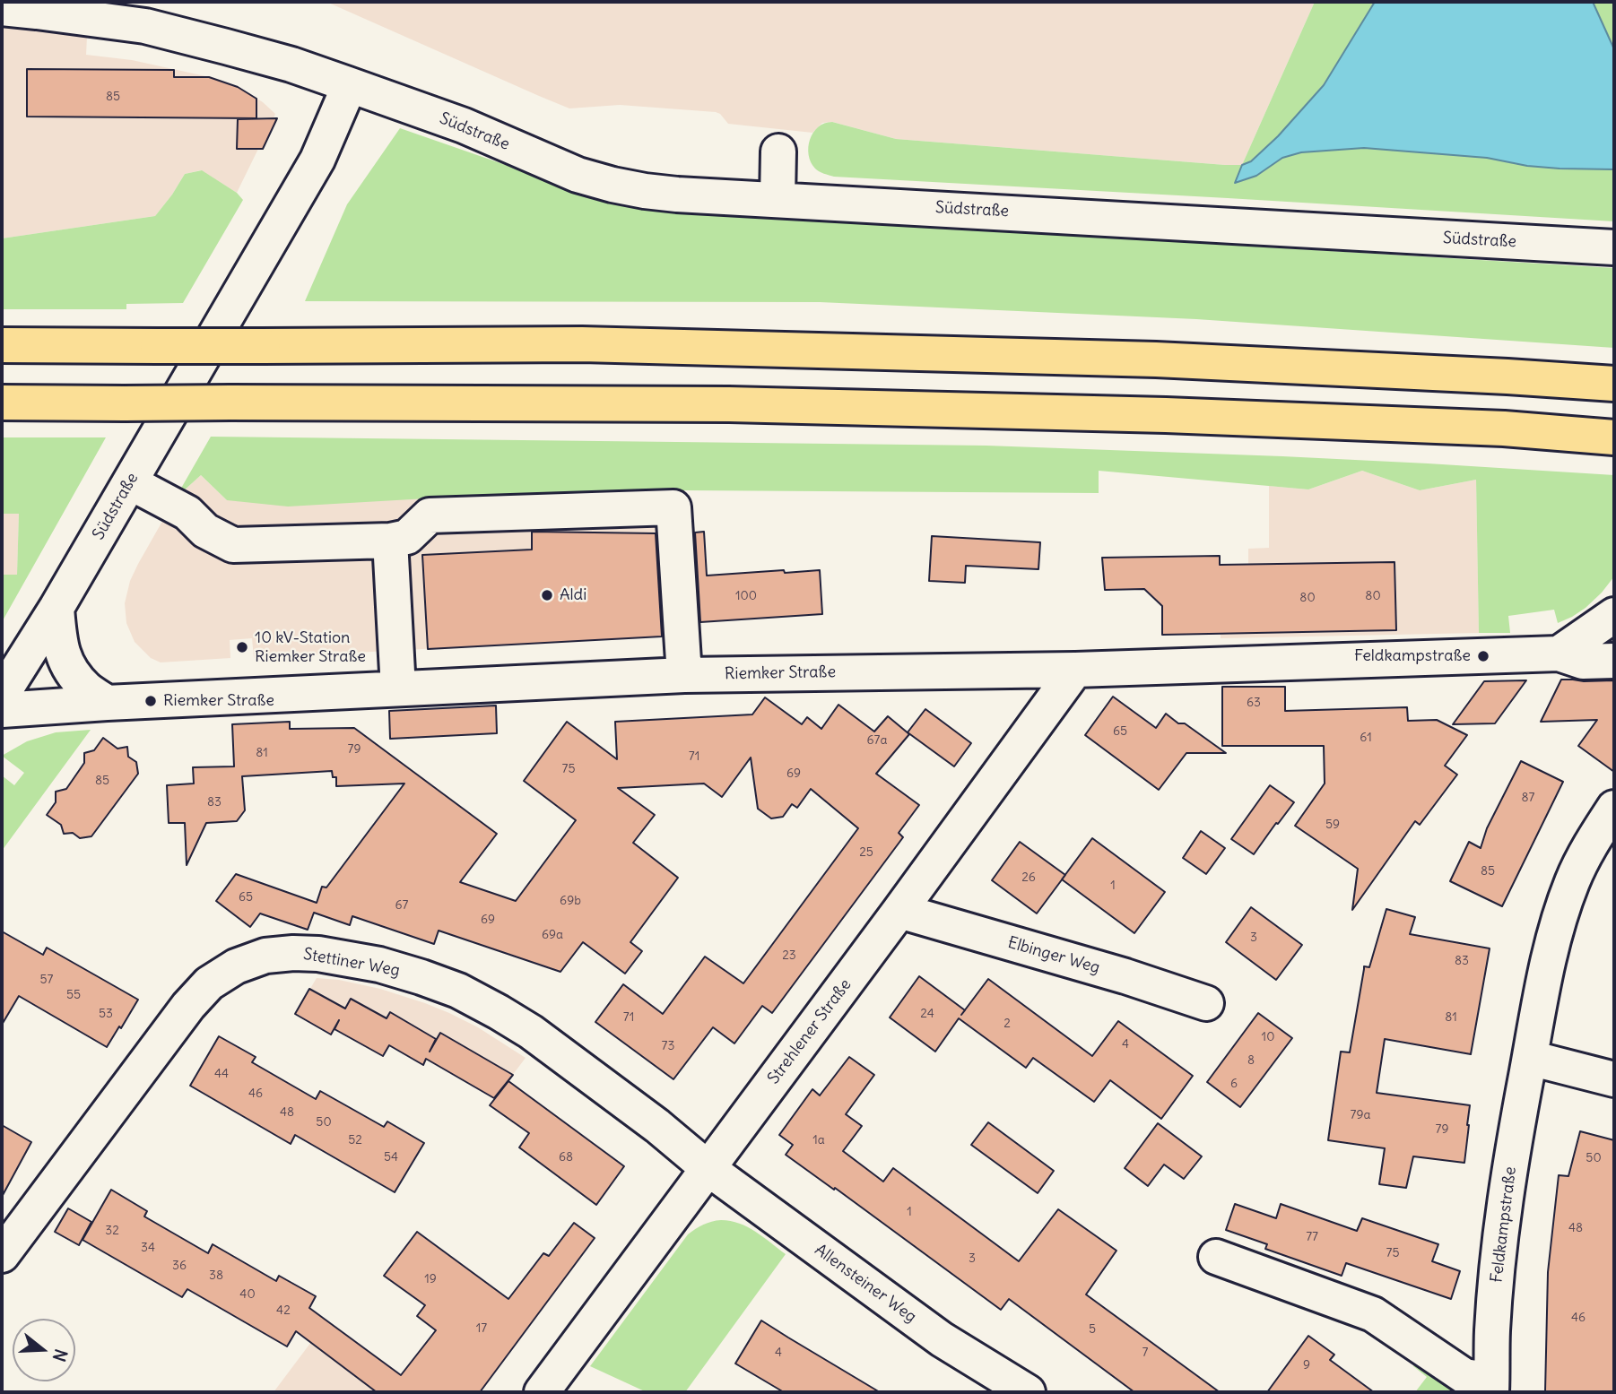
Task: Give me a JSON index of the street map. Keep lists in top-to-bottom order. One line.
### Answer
{"streets":{"street":["Südstraße","Riemker Straße","Elbinger Weg","Stettiner Weg","Strehlener Straße","Feldkampstraße","Allensteiner Weg"]},"crossings":[["Riemker Straße","Strehlener Straße"],["Elbinger Weg","Strehlener Straße"],["Stettiner Weg","Strehlener Straße"],["Stettiner Weg","Allensteiner Weg"],["Strehlener Straße","Allensteiner Weg"]],"places":["Aldi","10 kV-Station Riemker Straße","Feldkampstraße","Riemker Straße"],"house_numbers":["85","100","80","80","63","65","61","67a","79","81","71","75","69","85","87","83","59","25","85","26","1","65","69b","67","69","69a","3","23","83","57","55","53","24","71","81","2","10","4","73","8","44","6","46","48","79a","50","79","52","1a","54","68","50","1","48","32","77","34","75","3","36","38","19","40","42","46","17","5","4","7","9"],"north":"right"}
